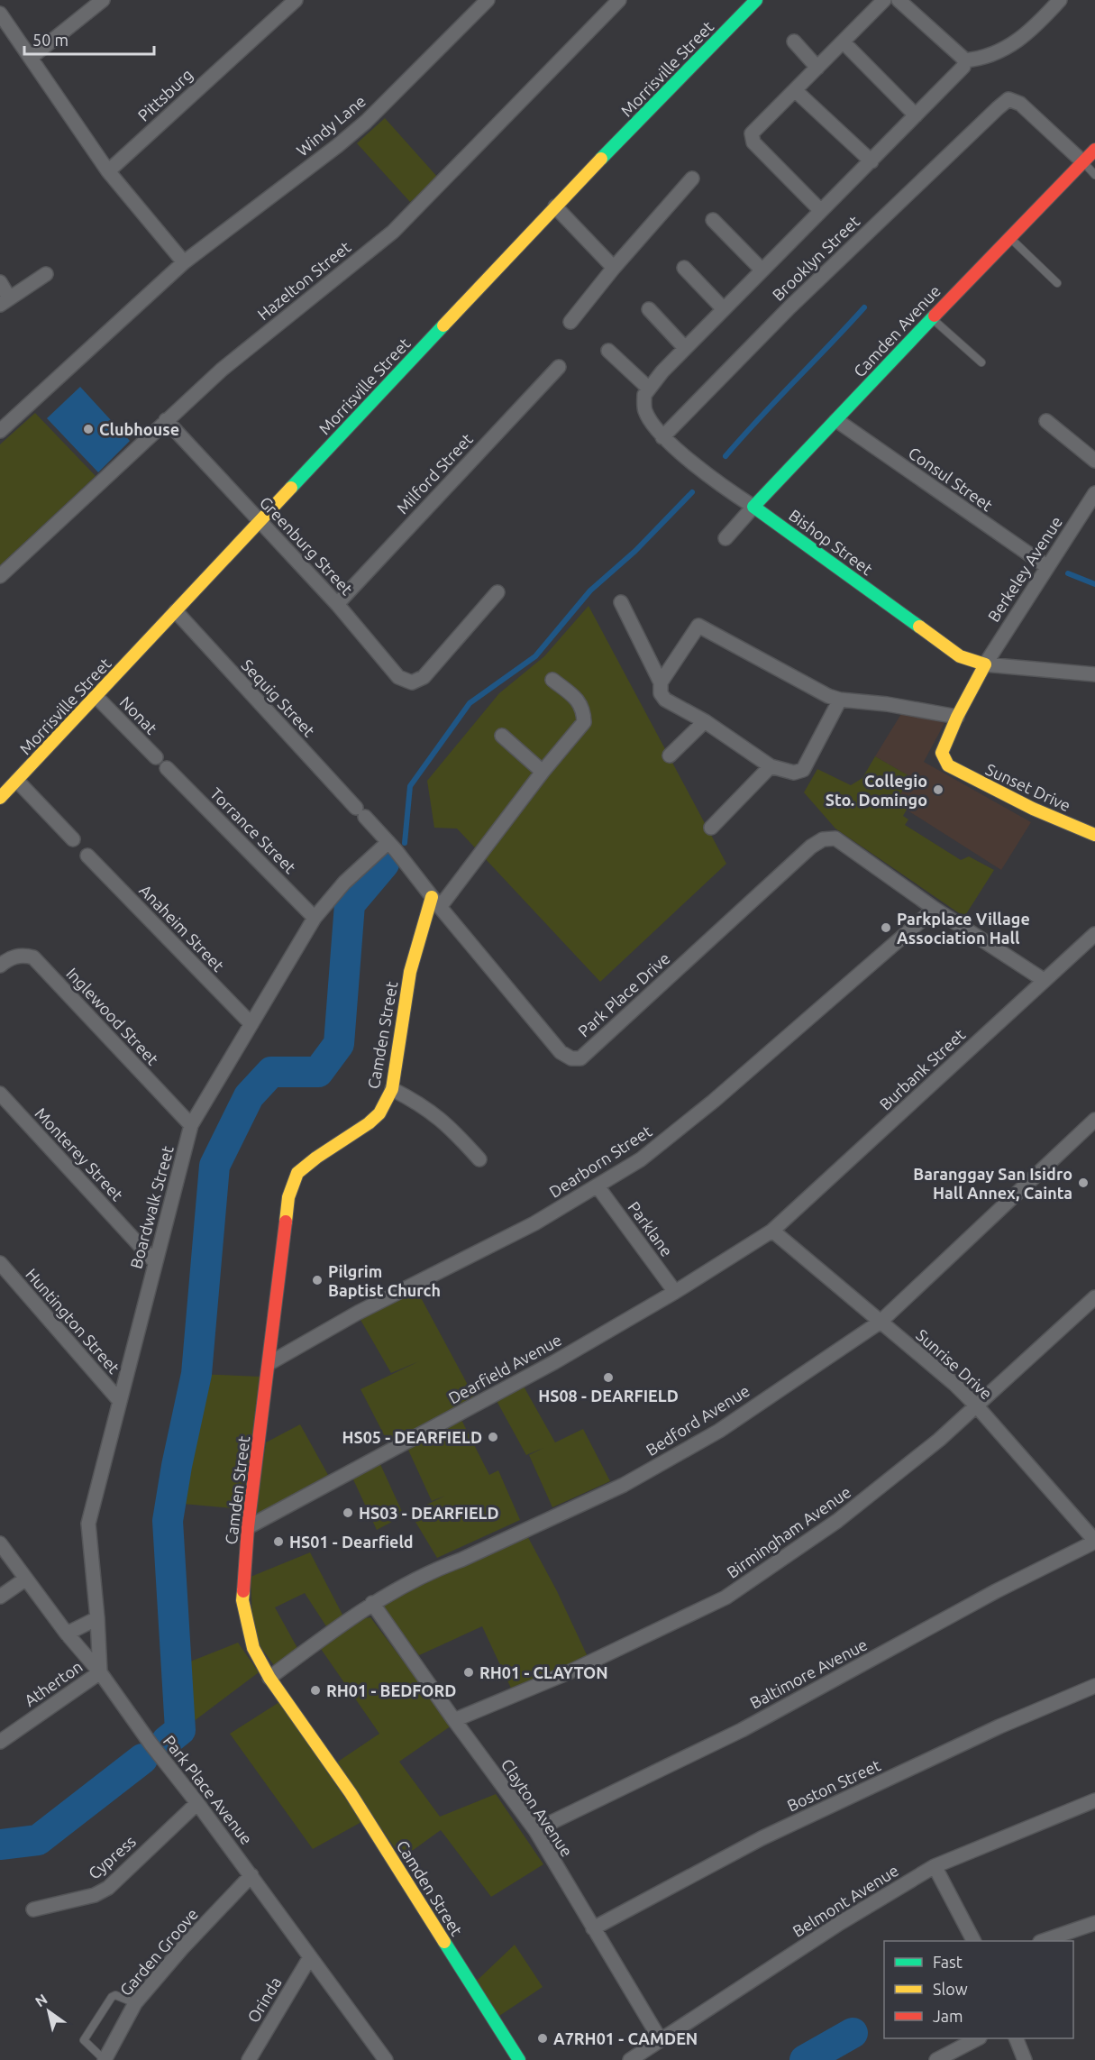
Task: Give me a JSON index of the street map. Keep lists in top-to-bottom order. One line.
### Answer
{"streets":{"street":["Morrisville Street","Pittsburg","Windy Lane","Brooklyn Street","Hazelton Street","Camden Avenue","Milford Street","Consul Street","Bishop Street","Greenburg Street","Berkeley Avenue","Sequig Street","Nonat","Sunset Drive","Torrance Street","Anaheim Street","Park Place Drive","Inglewood Street","Camden Street","Burbank Street","Monterey Street","Dearborn Street","Boardwalk Street","Parklane","Huntington Street","Sunrise Drive","Dearfield Avenue","Bedford Avenue","Birmingham Avenue","Baltimore Avenue","Atherton","Boston Street","Park Place Avenue","Clayton Avenue","Cypress","Belmont Avenue","Garden Groove","Orinda"]},"crossings":[["Morrisville Street","Greenburg Street"],["Morrisville Street","Sequig Street"],["Morrisville Street","Nonat"],["Brooklyn Street","Camden Avenue"],["Brooklyn Street","Bishop Street"],["Hazelton Street","Greenburg Street"],["Camden Avenue","Consul Street"],["Camden Avenue","Bishop Street"],["Milford Street","Greenburg Street"],["Consul Street","Berkeley Avenue"],["Bishop Street","Berkeley Avenue"],["Sequig Street","Park Place Drive"],["Sequig Street","Boardwalk Street"],["Torrance Street","Boardwalk Street"],["Anaheim Street","Boardwalk Street"],["Park Place Drive","Camden Street"],["Park Place Drive","Dearborn Street"],["Park Place Drive","Boardwalk Street"],["Inglewood Street","Boardwalk Street"],["Camden Street","Dearborn Street"],["Camden Street","Dearfield Avenue"],["Camden Street","Bedford Avenue"],["Burbank Street","Sunrise Drive"],["Burbank Street","Dearfield Avenue"],["Monterey Street","Boardwalk Street"],["Dearborn Street","Parklane"],["Boardwalk Street","Huntington Street"],["Boardwalk Street","Atherton"],["Boardwalk Street","Park Place Avenue"],["Parklane","Dearfield Avenue"],["Sunrise Drive","Dearfield Avenue"],["Sunrise Drive","Bedford Avenue"],["Sunrise Drive","Birmingham Avenue"],["Sunrise Drive","Baltimore Avenue"],["Bedford Avenue","Clayton Avenue"],["Birmingham Avenue","Clayton Avenue"],["Baltimore Avenue","Clayton Avenue"],["Atherton","Park Place Avenue"],["Boston Street","Clayton Avenue"],["Park Place Avenue","Cypress"],["Park Place Avenue","Garden Groove"],["Park Place Avenue","Orinda"],["Clayton Avenue","Belmont Avenue"]],"places":["Clubhouse","Collegio Sto. Domingo","Parkplace Village Association Hall","Baranggay San Isidro Hall Annex, Cainta","Pilgrim Baptist Church","HS08 - DEARFIELD","HS05 - DEARFIELD","HS03 - DEARFIELD","HS01 - Dearfield","RH01 - CLAYTON","RH01 - BEDFORD","A7RH01 - CAMDEN"],"legend":["Fast","Slow","Jam"],"scale_bar":"50 m","north":"top left"}
